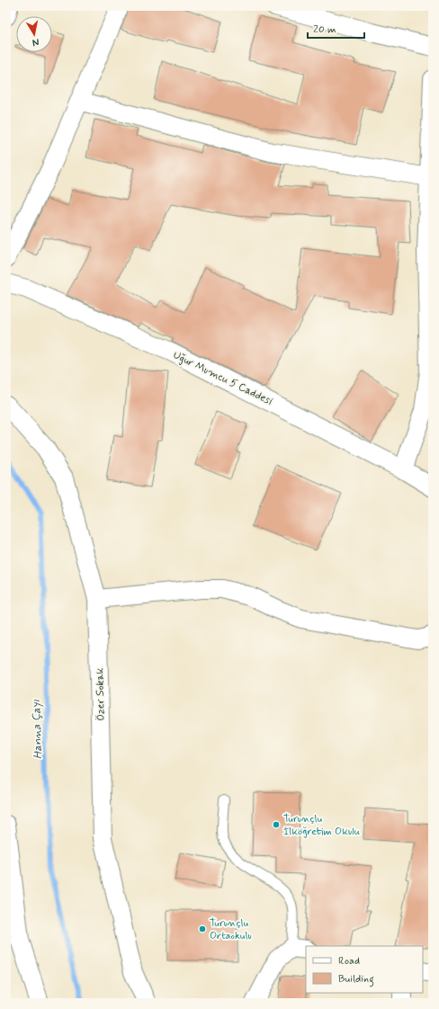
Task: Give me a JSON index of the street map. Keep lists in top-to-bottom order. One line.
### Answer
{"streets":{"street":["Uğur Mumcu 5 Caddesi","Özer Sokak"]},"water":["Hanna Çayı"],"places":["Turunçlu İlköğretim Okulu","Turunçlu Ortaokulu"],"legend":["Road","Building"],"scale_bar":"20 m","north":"bottom"}
